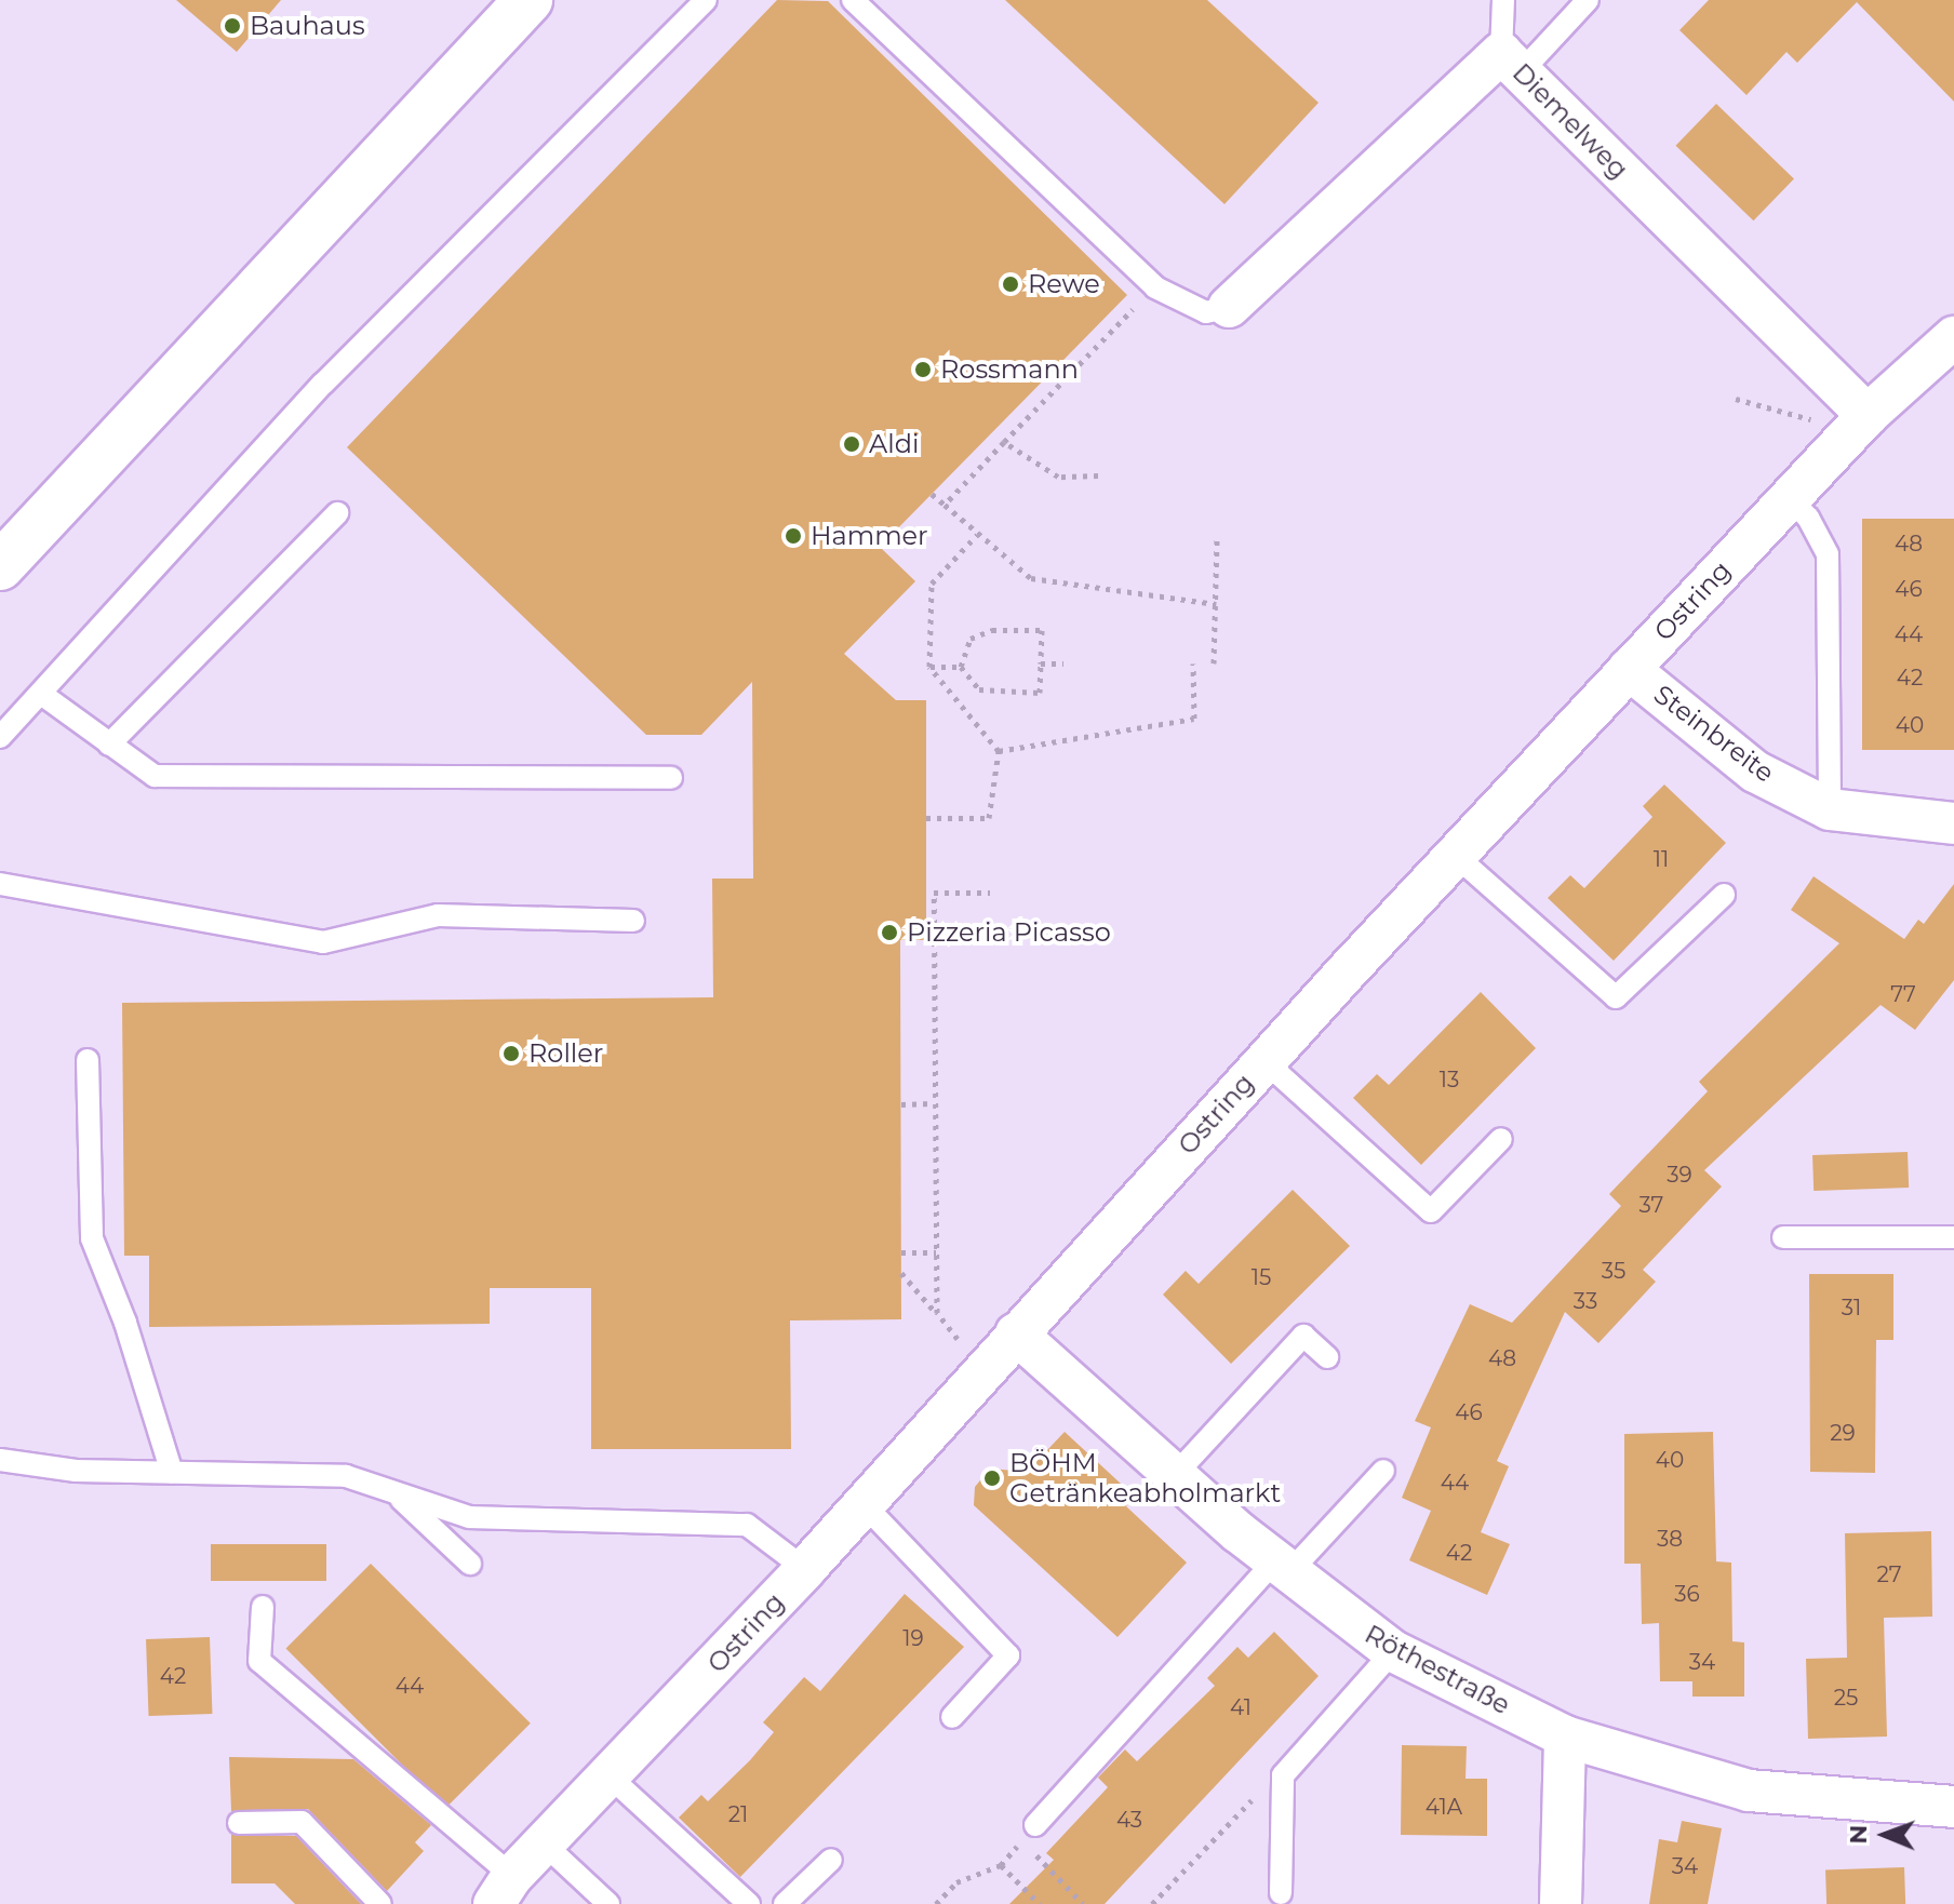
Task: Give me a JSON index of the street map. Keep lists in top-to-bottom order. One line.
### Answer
{"streets":{"street":["Diemelweg","Ostring","Steinbreite","Röthestraße"]},"crossings":[["Diemelweg","Ostring"],["Ostring","Steinbreite"],["Ostring","Röthestraße"]],"places":["Bauhaus","Rewe","Rossmann","Aldi","Hammer","Pizzeria Picasso","Roller","BÖHM Getränkeabholmarkt"],"house_numbers":["48","46","44","42","40","11","77","13","39","37","35","15","33","31","48","46","29","40","44","38","42","27","36","19","34","42","44","25","41","41A","21","43","34"],"north":"left"}
